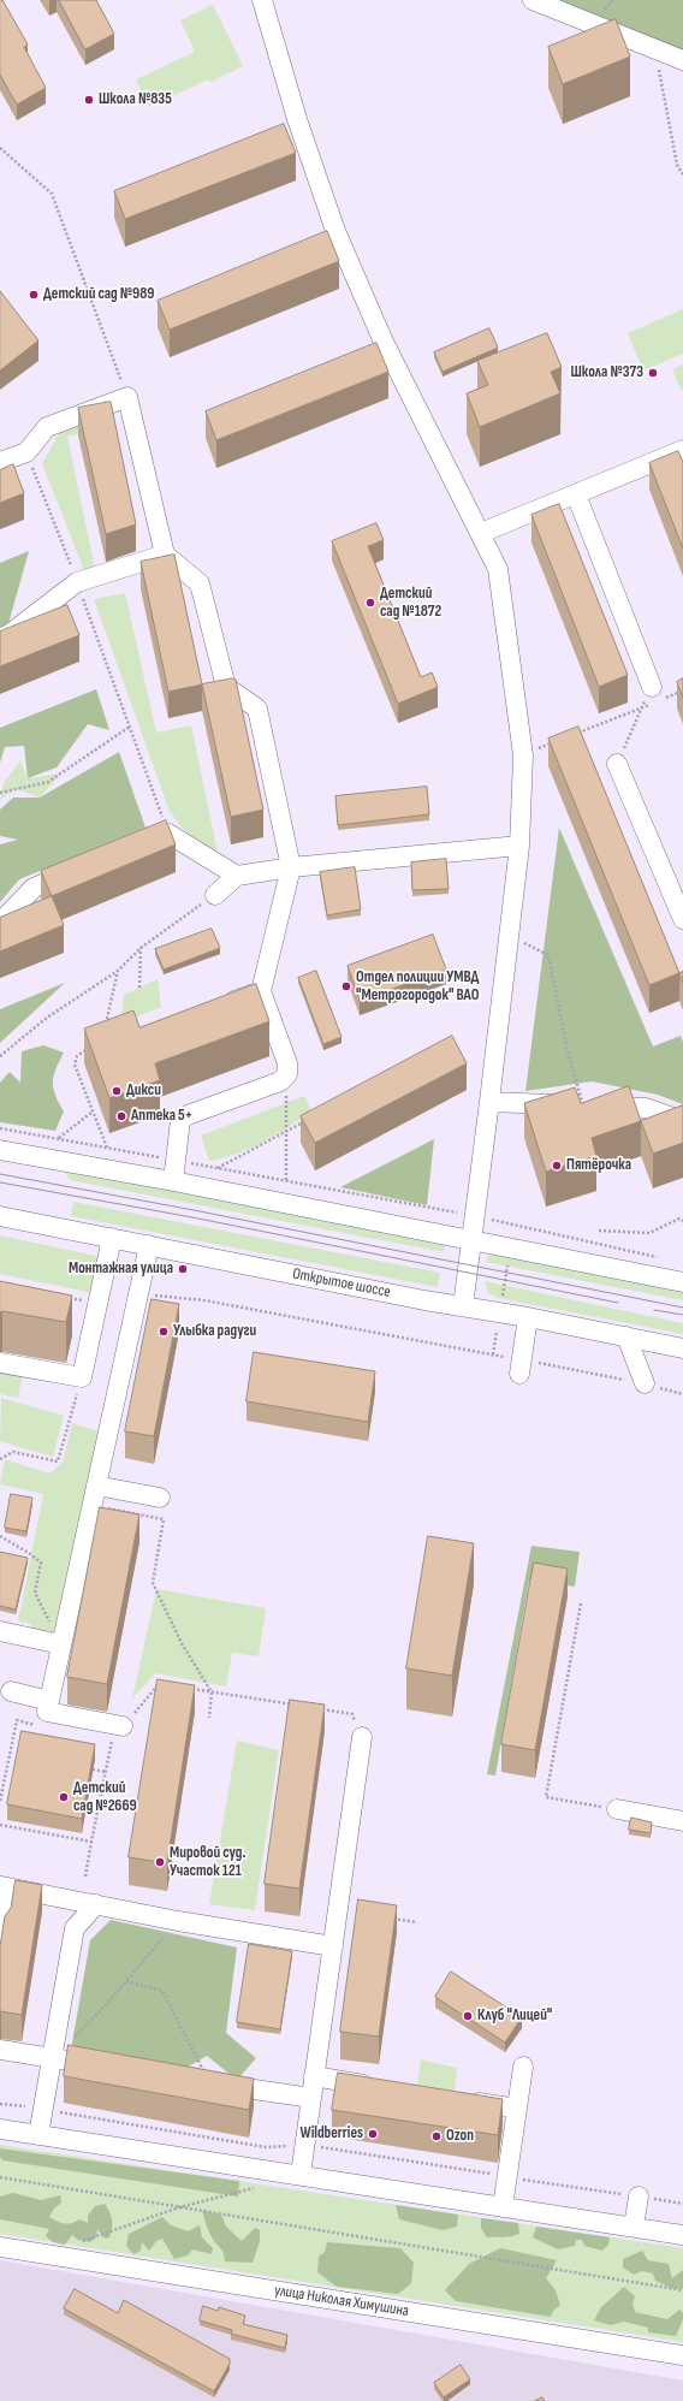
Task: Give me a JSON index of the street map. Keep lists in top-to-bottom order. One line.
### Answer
{"streets":{"street":["Открытое шоссе","улица Николая Химушина"]},"places":["Школа №835","Детский сад №989","Школа №373","Детский сад №1872","Отдел полиции УМВД \"Метрогородок\" ВАО","Дикси","Аптека 5+","Пятёрочка","Монтажная улица","Улыбка радуги","Детский сад №2669","Мировой суд. Участок 121","Клуб \"Лицей\"","Wildberries","Ozon"]}
